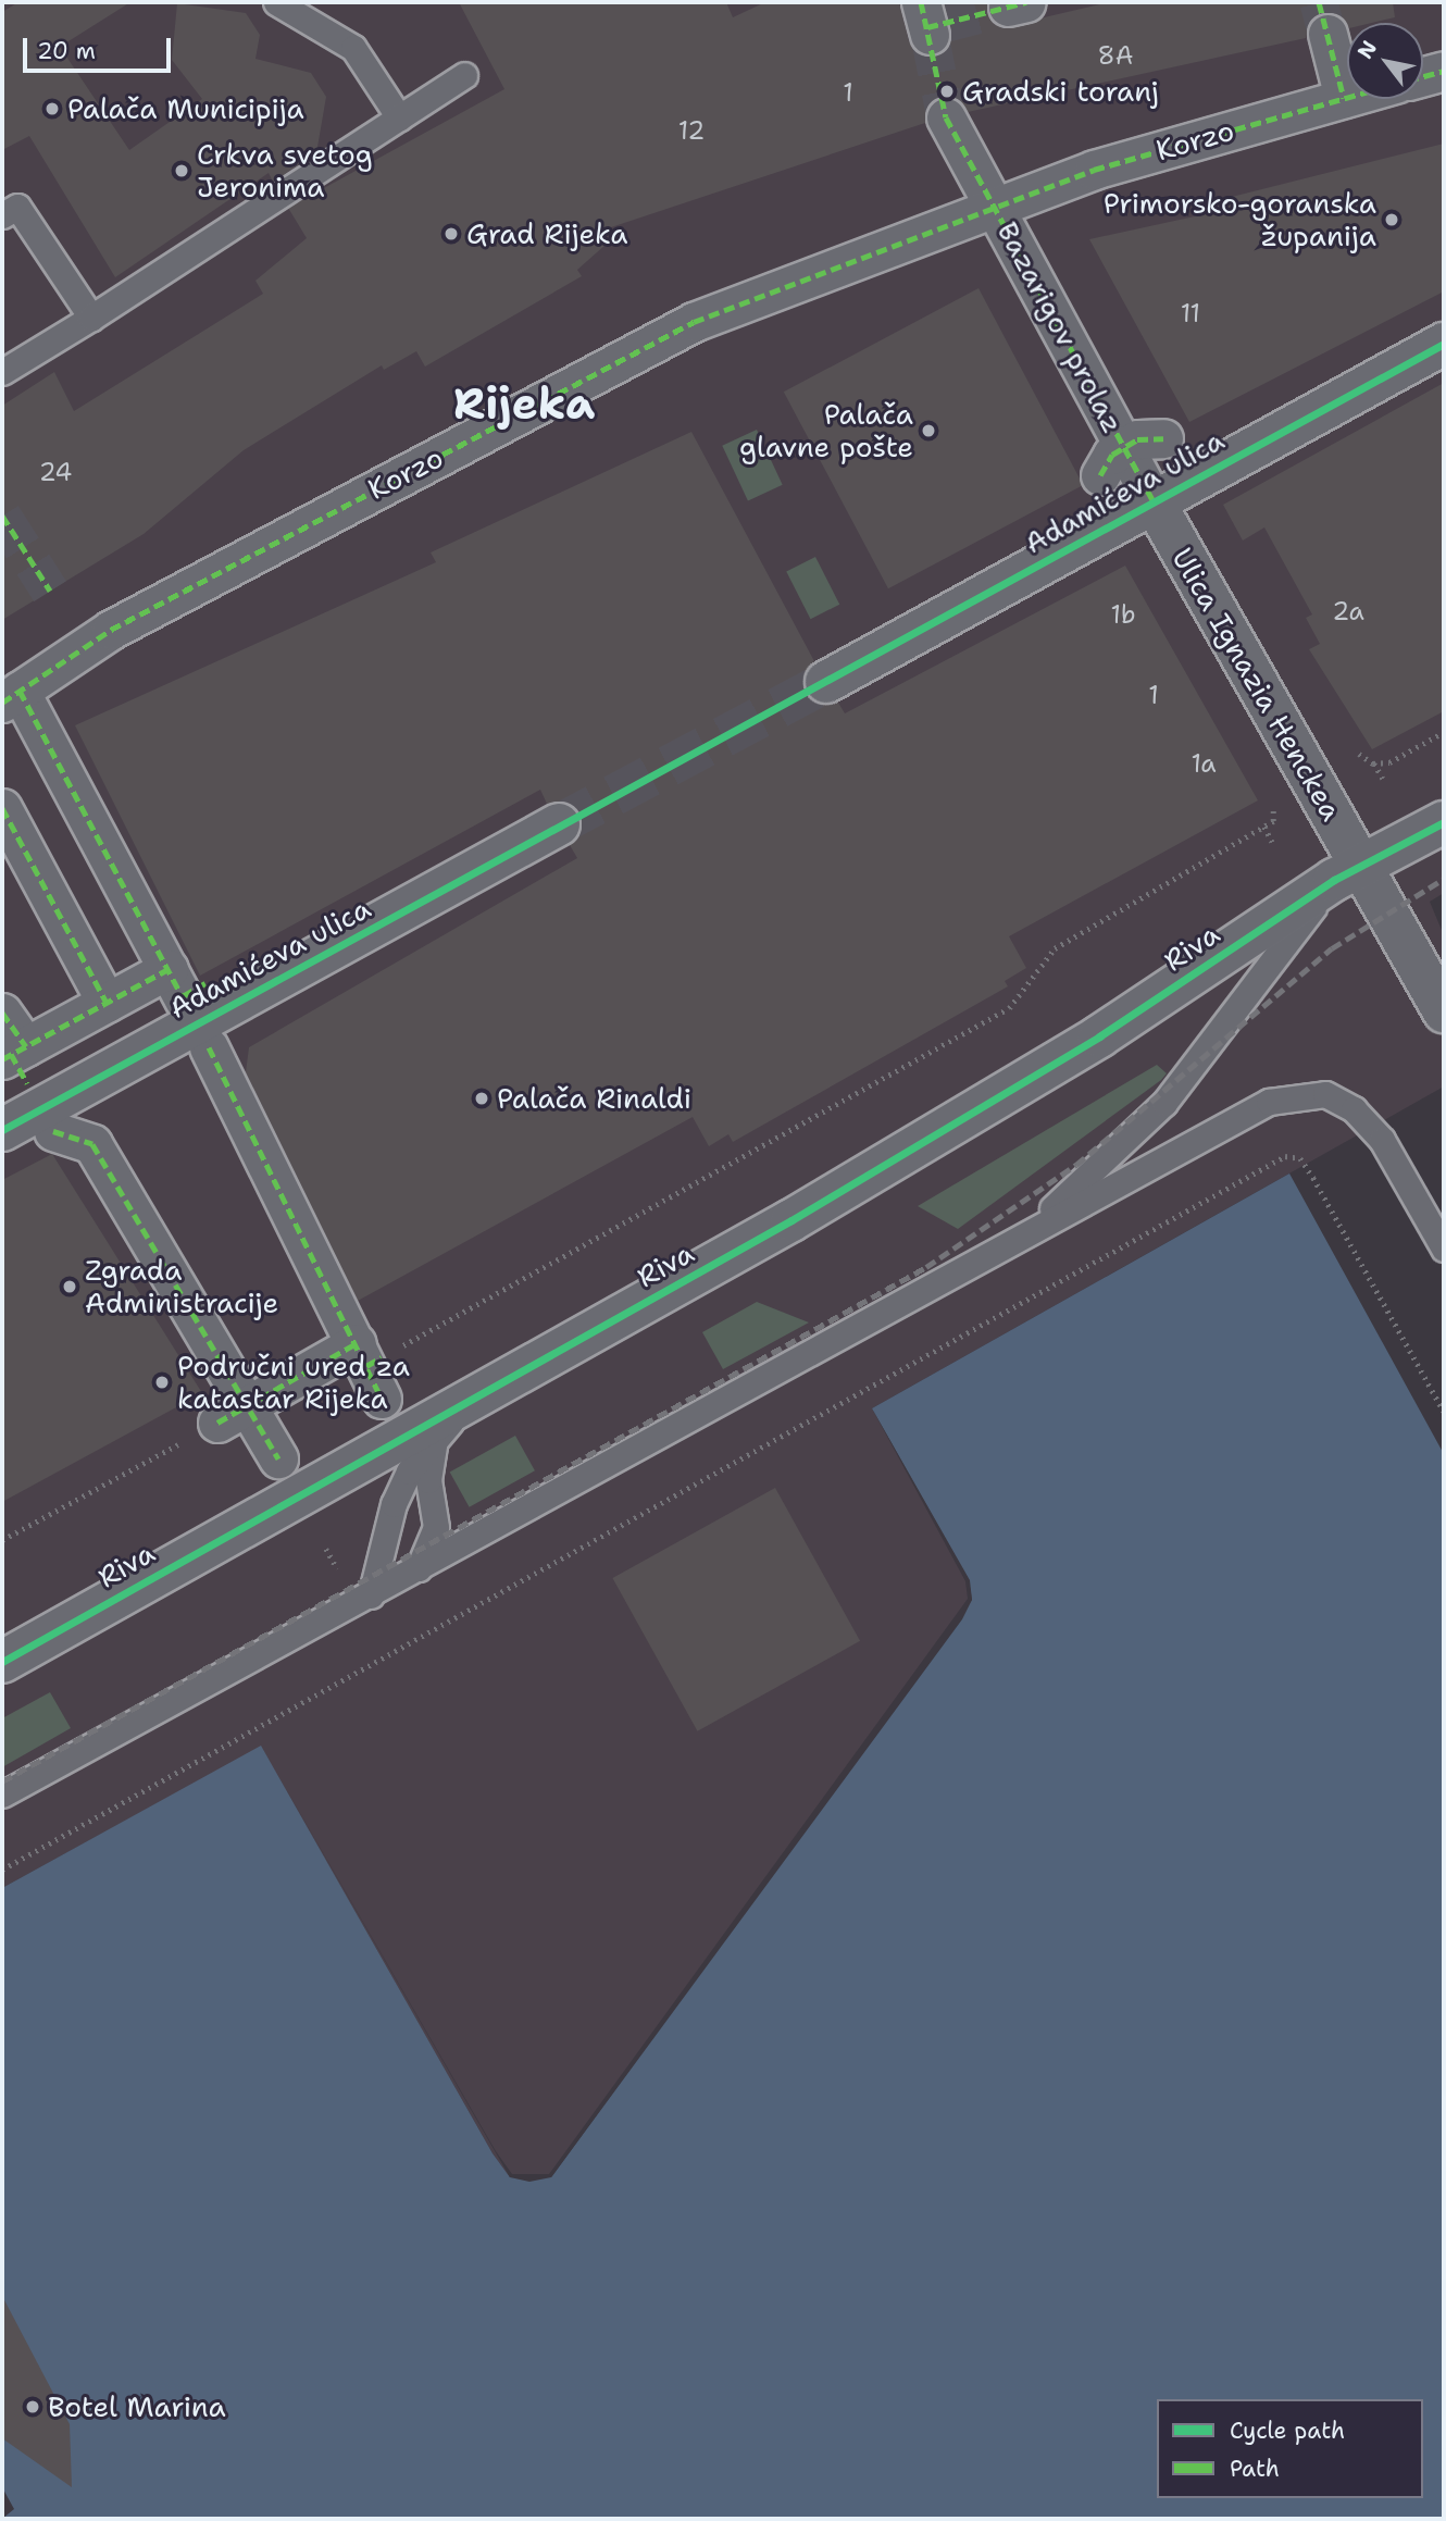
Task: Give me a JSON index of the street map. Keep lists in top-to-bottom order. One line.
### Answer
{"streets":{"main road":["Adamićeva ulica","Ulica Ignazia Henckea","Riva"],"street":["Korzo","Bazarigov prolaz"]},"crossings":[["Korzo","Bazarigov prolaz"],["Bazarigov prolaz","Adamićeva ulica"],["Bazarigov prolaz","Ulica Ignazia Henckea"],["Adamićeva ulica","Ulica Ignazia Henckea"],["Ulica Ignazia Henckea","Riva"]],"districts":["Rijeka"],"places":["Gradski toranj","Palača Municipija","Crkva svetog Jeronima","Primorsko-goranska županija","Grad Rijeka","Palača glavne pošte","Palača Rinaldi","Zgrada Administracije","Područni ured za katastar Rijeka","Botel Marina"],"house_numbers":["8A","1","12","11","24","2a","1b","1","1a"],"legend":["Cycle path","Path"],"scale_bar":"20 m","north":"top left"}
